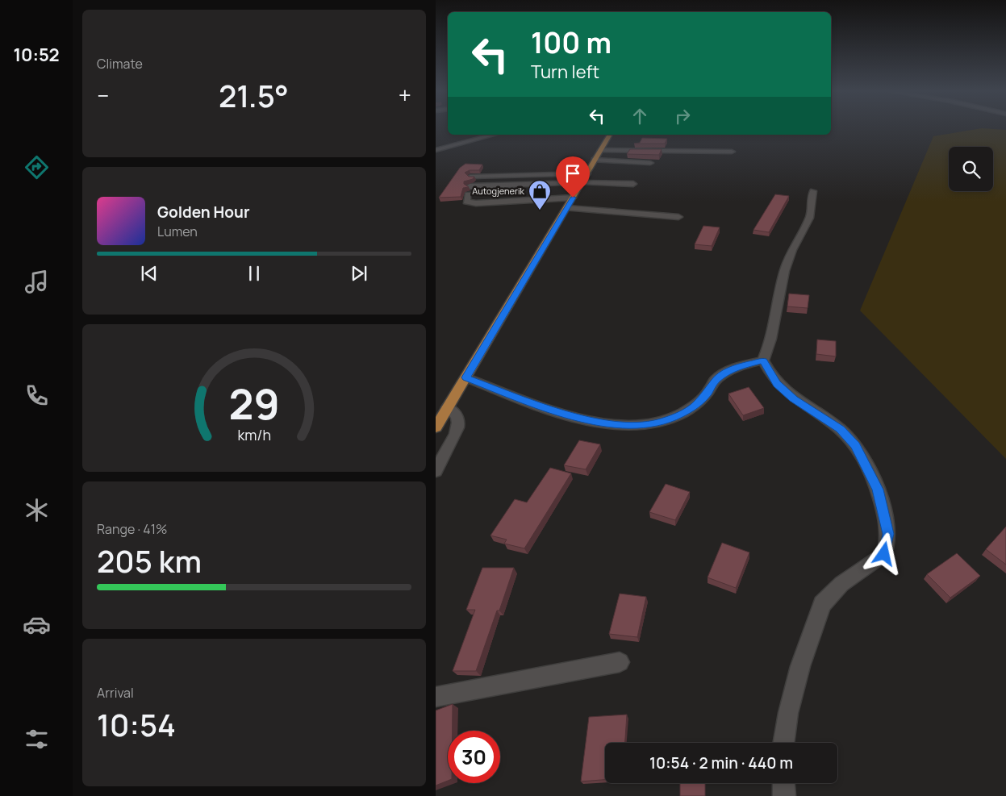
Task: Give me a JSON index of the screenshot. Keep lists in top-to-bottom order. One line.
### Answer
{"places":{"shop":["Autogjenerik"]},"page":{"tabs":"10:52","tile":["Climate",["Range · 41%","205 km"],["Arrival","10:54"]],"turn":["100 m","Turn left"],"heat":["−","21.5°","+"],"song":["Golden Hour","Lumen"],"limit":"30","trip":"10:54 · 2 min · 440 m","gauge":["29","km/h"]}}
